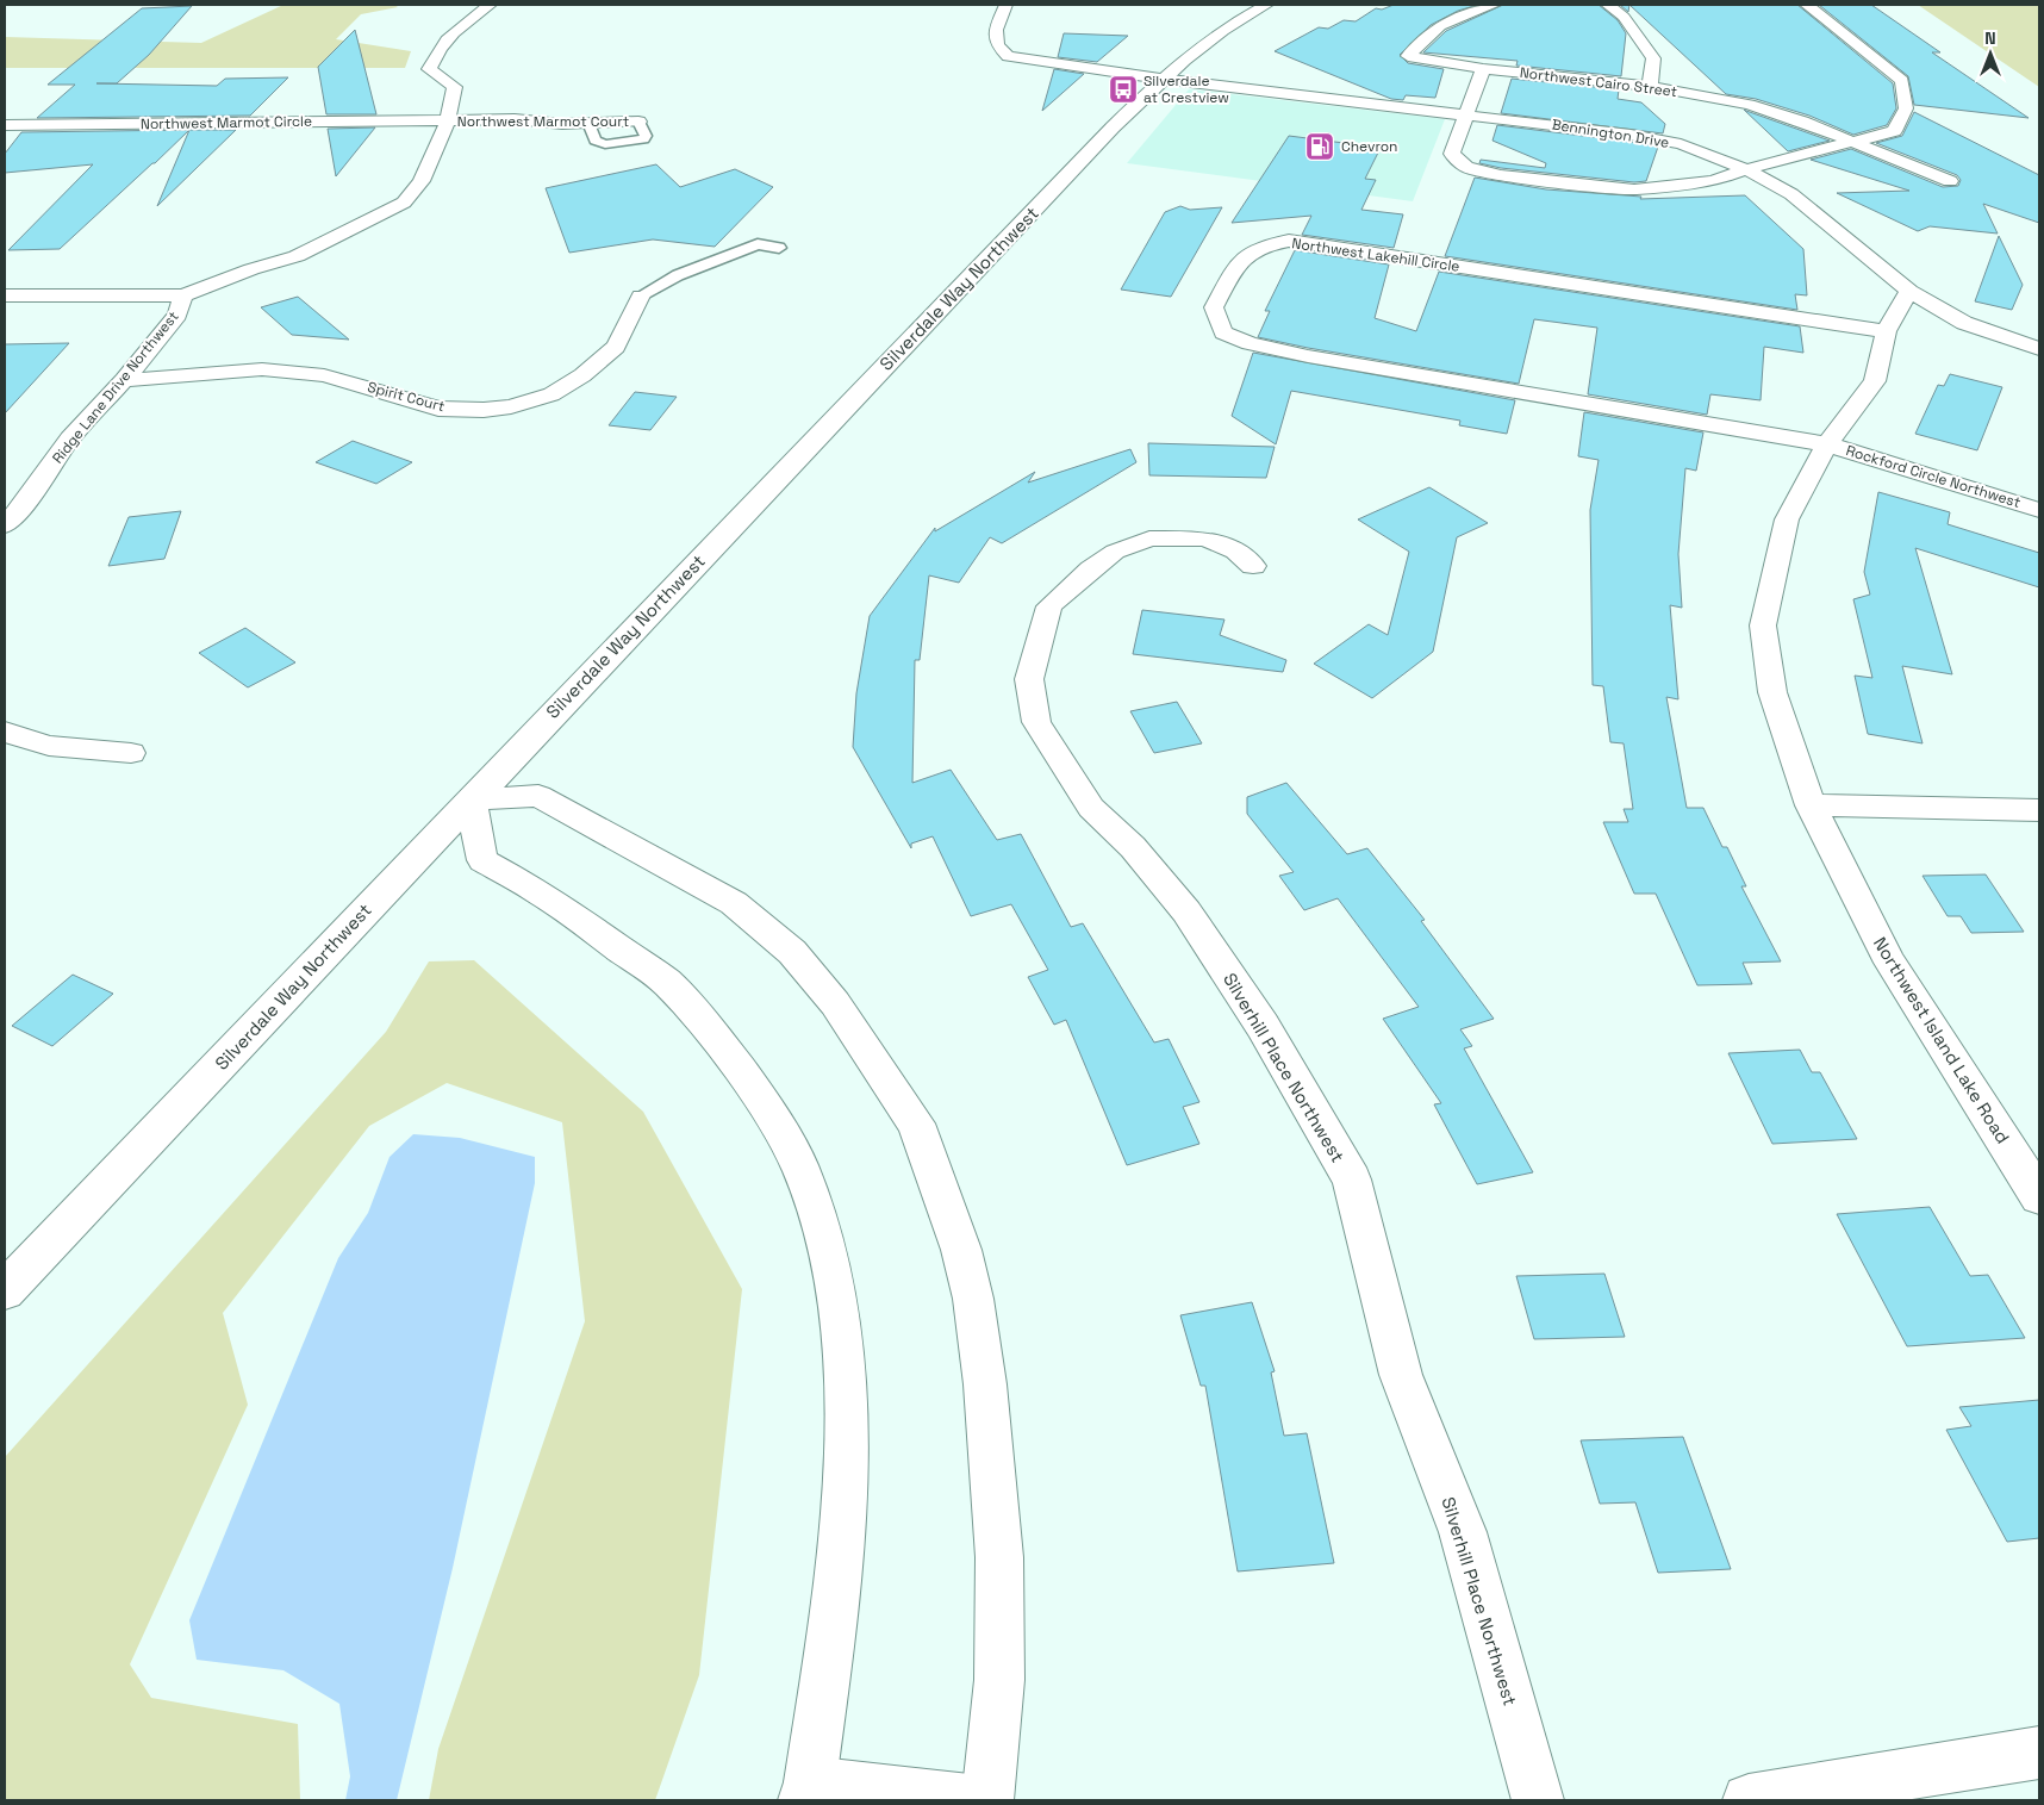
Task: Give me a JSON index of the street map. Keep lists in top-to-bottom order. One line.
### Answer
{"streets":{"street":["Northwest Cairo Street","Northwest Marmot Court","Northwest Marmot Circle","Bennington Drive","Northwest Lakehill Circle","Silverdale Way Northwest","Ridge Lane Drive Northwest","Spirit Court","Rockford Circle Northwest","Northwest Island Lake Road","Silverhill Place Northwest"]},"crossings":[["Northwest Marmot Court","Northwest Marmot Circle"],["Northwest Marmot Court","Ridge Lane Drive Northwest"],["Northwest Marmot Circle","Ridge Lane Drive Northwest"],["Bennington Drive","Silverdale Way Northwest"],["Bennington Drive","Northwest Island Lake Road"],["Northwest Lakehill Circle","Rockford Circle Northwest"],["Northwest Lakehill Circle","Northwest Island Lake Road"],["Ridge Lane Drive Northwest","Spirit Court"],["Rockford Circle Northwest","Northwest Island Lake Road"]],"places":{"bus stop":["Silverdale at Crestview"],"fuel station":["Chevron"]},"north":"top"}
